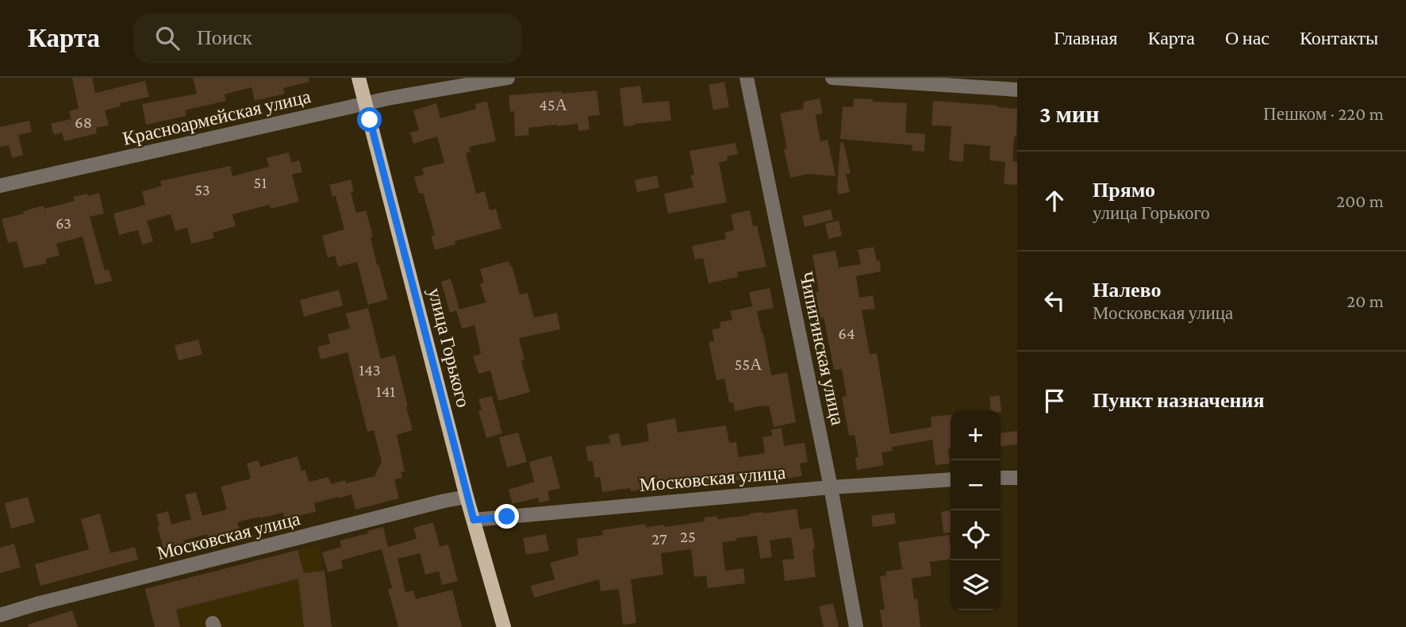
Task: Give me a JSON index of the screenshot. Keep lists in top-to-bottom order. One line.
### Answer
{"streets":{"main road":["улица Горького"],"street":["Красноармейская улица","Чипигинская улица","Московская улица"]},"crossings":[["Красноармейская улица","улица Горького"],["улица Горького","Московская улица"],["Чипигинская улица","Московская улица"]],"house_numbers":["45А","68","51","53","63","64","55А","143","141","25","27"],"page":{"header":"Карта","search":"Поиск","nav":["Главная","Карта","О нас","Контакты"],"heading":["3 мин","Пешком · 220 m"],"list":[["Прямо","улица Горького","200 m"],["Налево","Московская улица","20 m"],"Пункт назначения"],"map_buttons":["+","−"]}}
